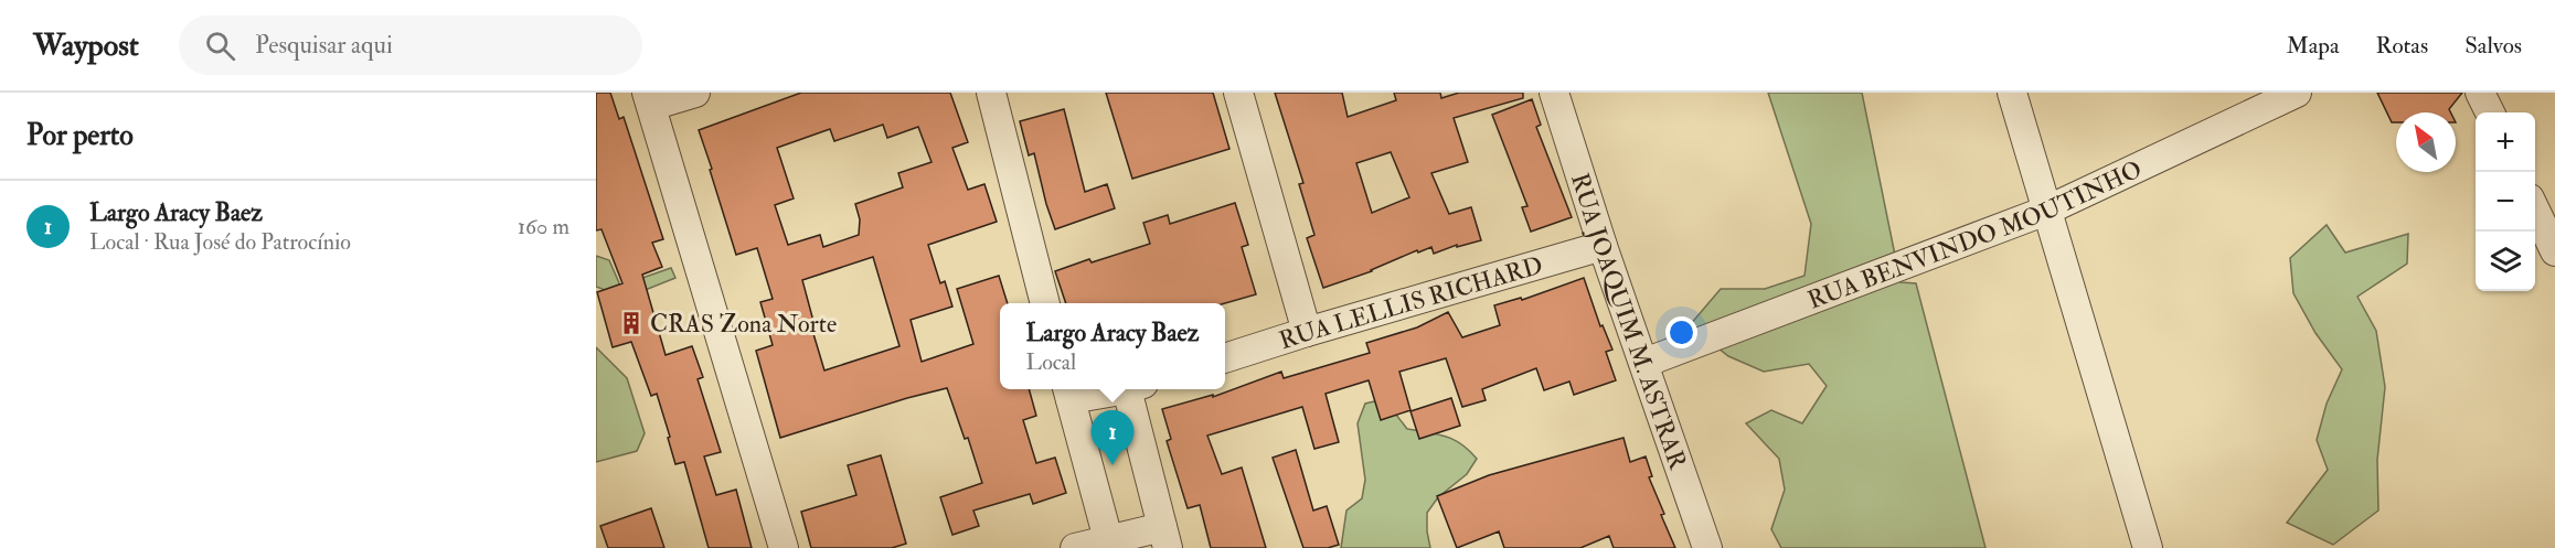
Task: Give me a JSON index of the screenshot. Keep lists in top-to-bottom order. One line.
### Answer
{"streets":{"street":["RUA BENVINDO MOUTINHO","RUA LELLIS RICHARD","RUA JOAQUIM M. ASTRAR"]},"crossings":[["RUA BENVINDO MOUTINHO","RUA JOAQUIM M. ASTRAR"],["RUA LELLIS RICHARD","RUA JOAQUIM M. ASTRAR"]],"places":{"building":["CRAS Zona Norte"]},"north":"top left","page":{"header":"Waypost","search":"Pesquisar aqui","nav":["Mapa","Rotas","Salvos"],"heading":"Por perto","map_buttons":["+","−"],"list":[{"mark":"1","name":"Largo Aracy Baez","note":"Local · Rua José do Patrocínio","value":"160 m"}],"popup":["Largo Aracy Baez","Local"],"pins":"1"}}
